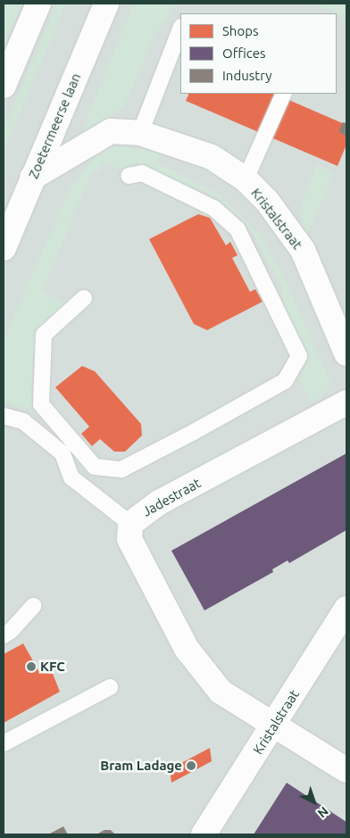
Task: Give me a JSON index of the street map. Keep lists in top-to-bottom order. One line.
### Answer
{"streets":{"street":["Zoetermeerse laan","Kristalstraat","Jadestraat"]},"crossings":[["Zoetermeerse laan","Kristalstraat"],["Kristalstraat","Jadestraat"]],"places":["KFC","Bram Ladage"],"legend":["Shops","Offices","Industry"],"north":"bottom right"}
